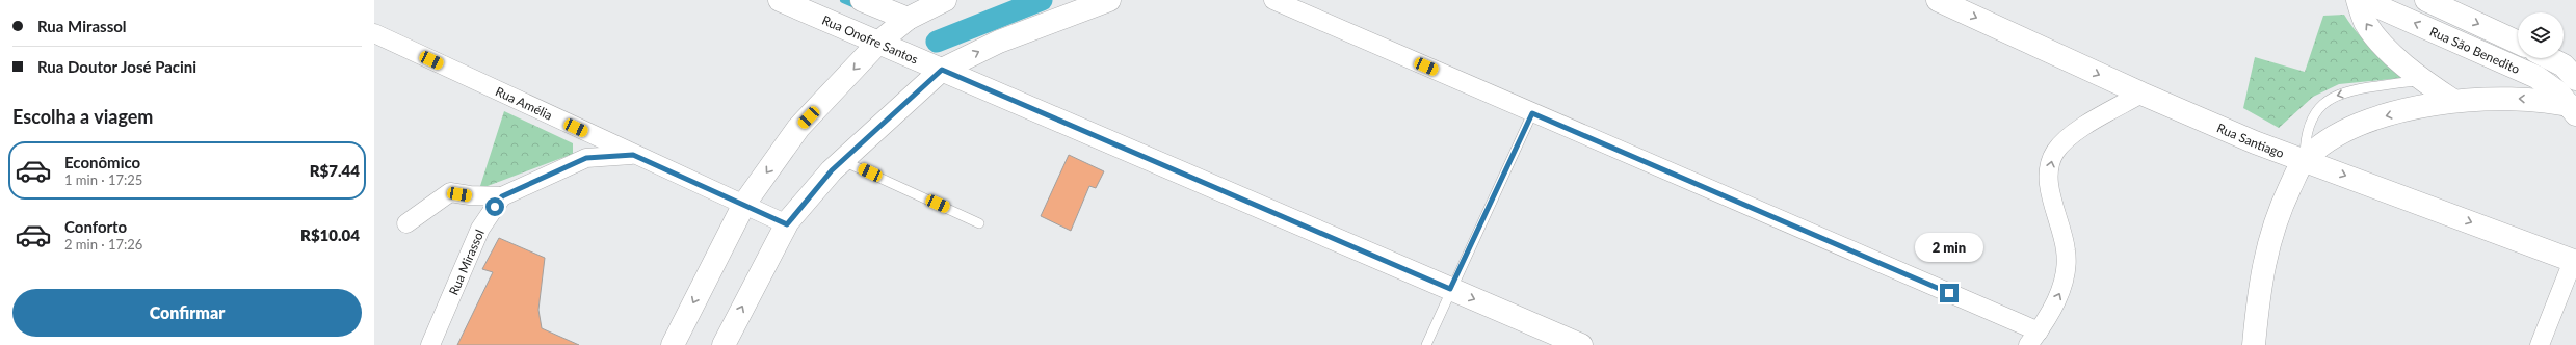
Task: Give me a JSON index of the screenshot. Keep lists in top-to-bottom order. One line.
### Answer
{"streets":{"main road":["Rua Onofre Santos","Rua São Benedito","Rua Santiago"],"street":["Rua Amélia","Rua Mirassol"]},"page":{"banner":["Rua Mirassol","Rua Doutor José Pacini"],"heading":"Escolha a viagem","list":[{"name":"Econômico","note":"1 min · 17:25","value":"R$7.44"},{"name":"Conforto","note":"2 min · 17:26","value":"R$10.04"}],"bubble":"2 min","buttons":"Confirmar"}}
